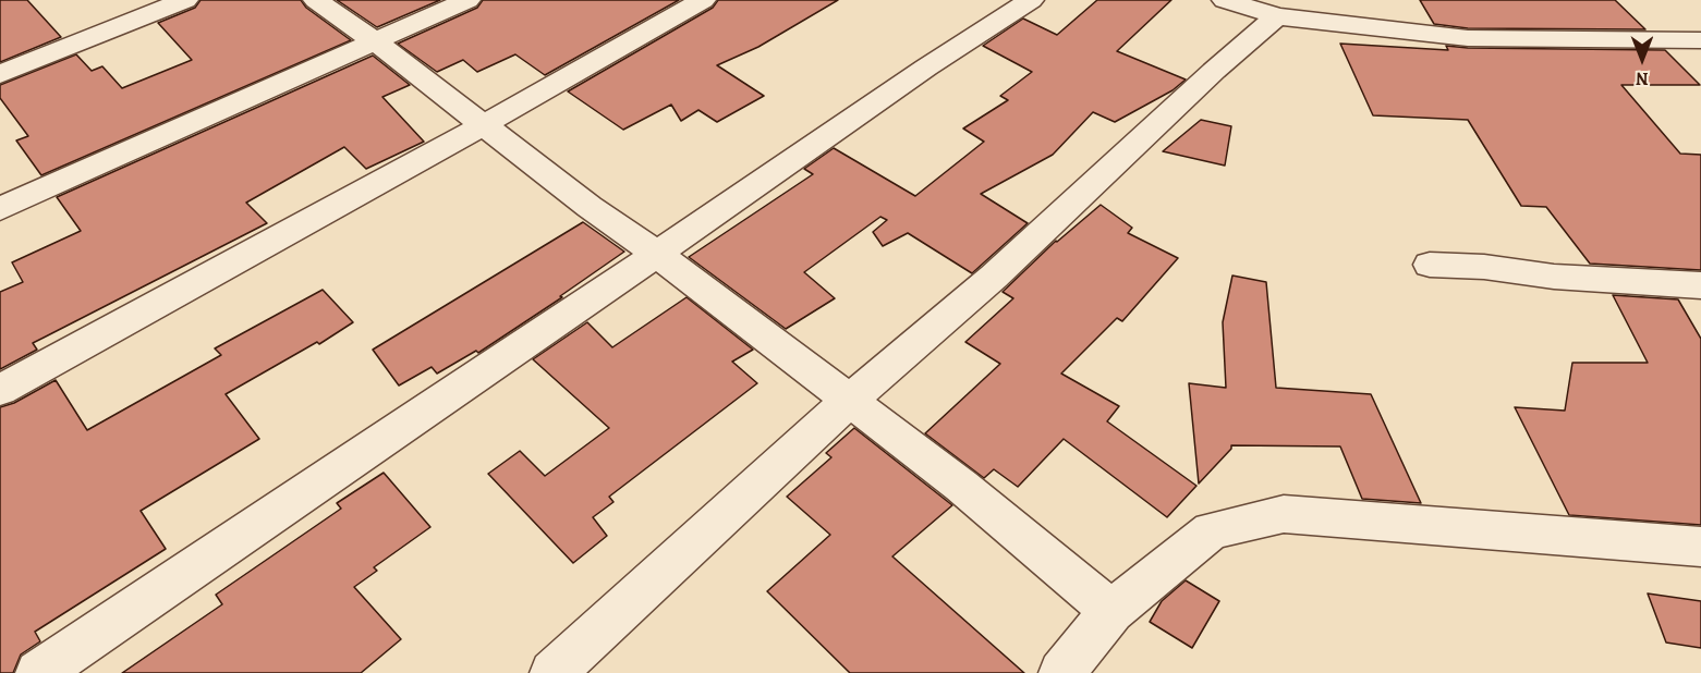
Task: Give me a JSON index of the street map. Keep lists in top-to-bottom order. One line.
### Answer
{"north":"bottom"}
